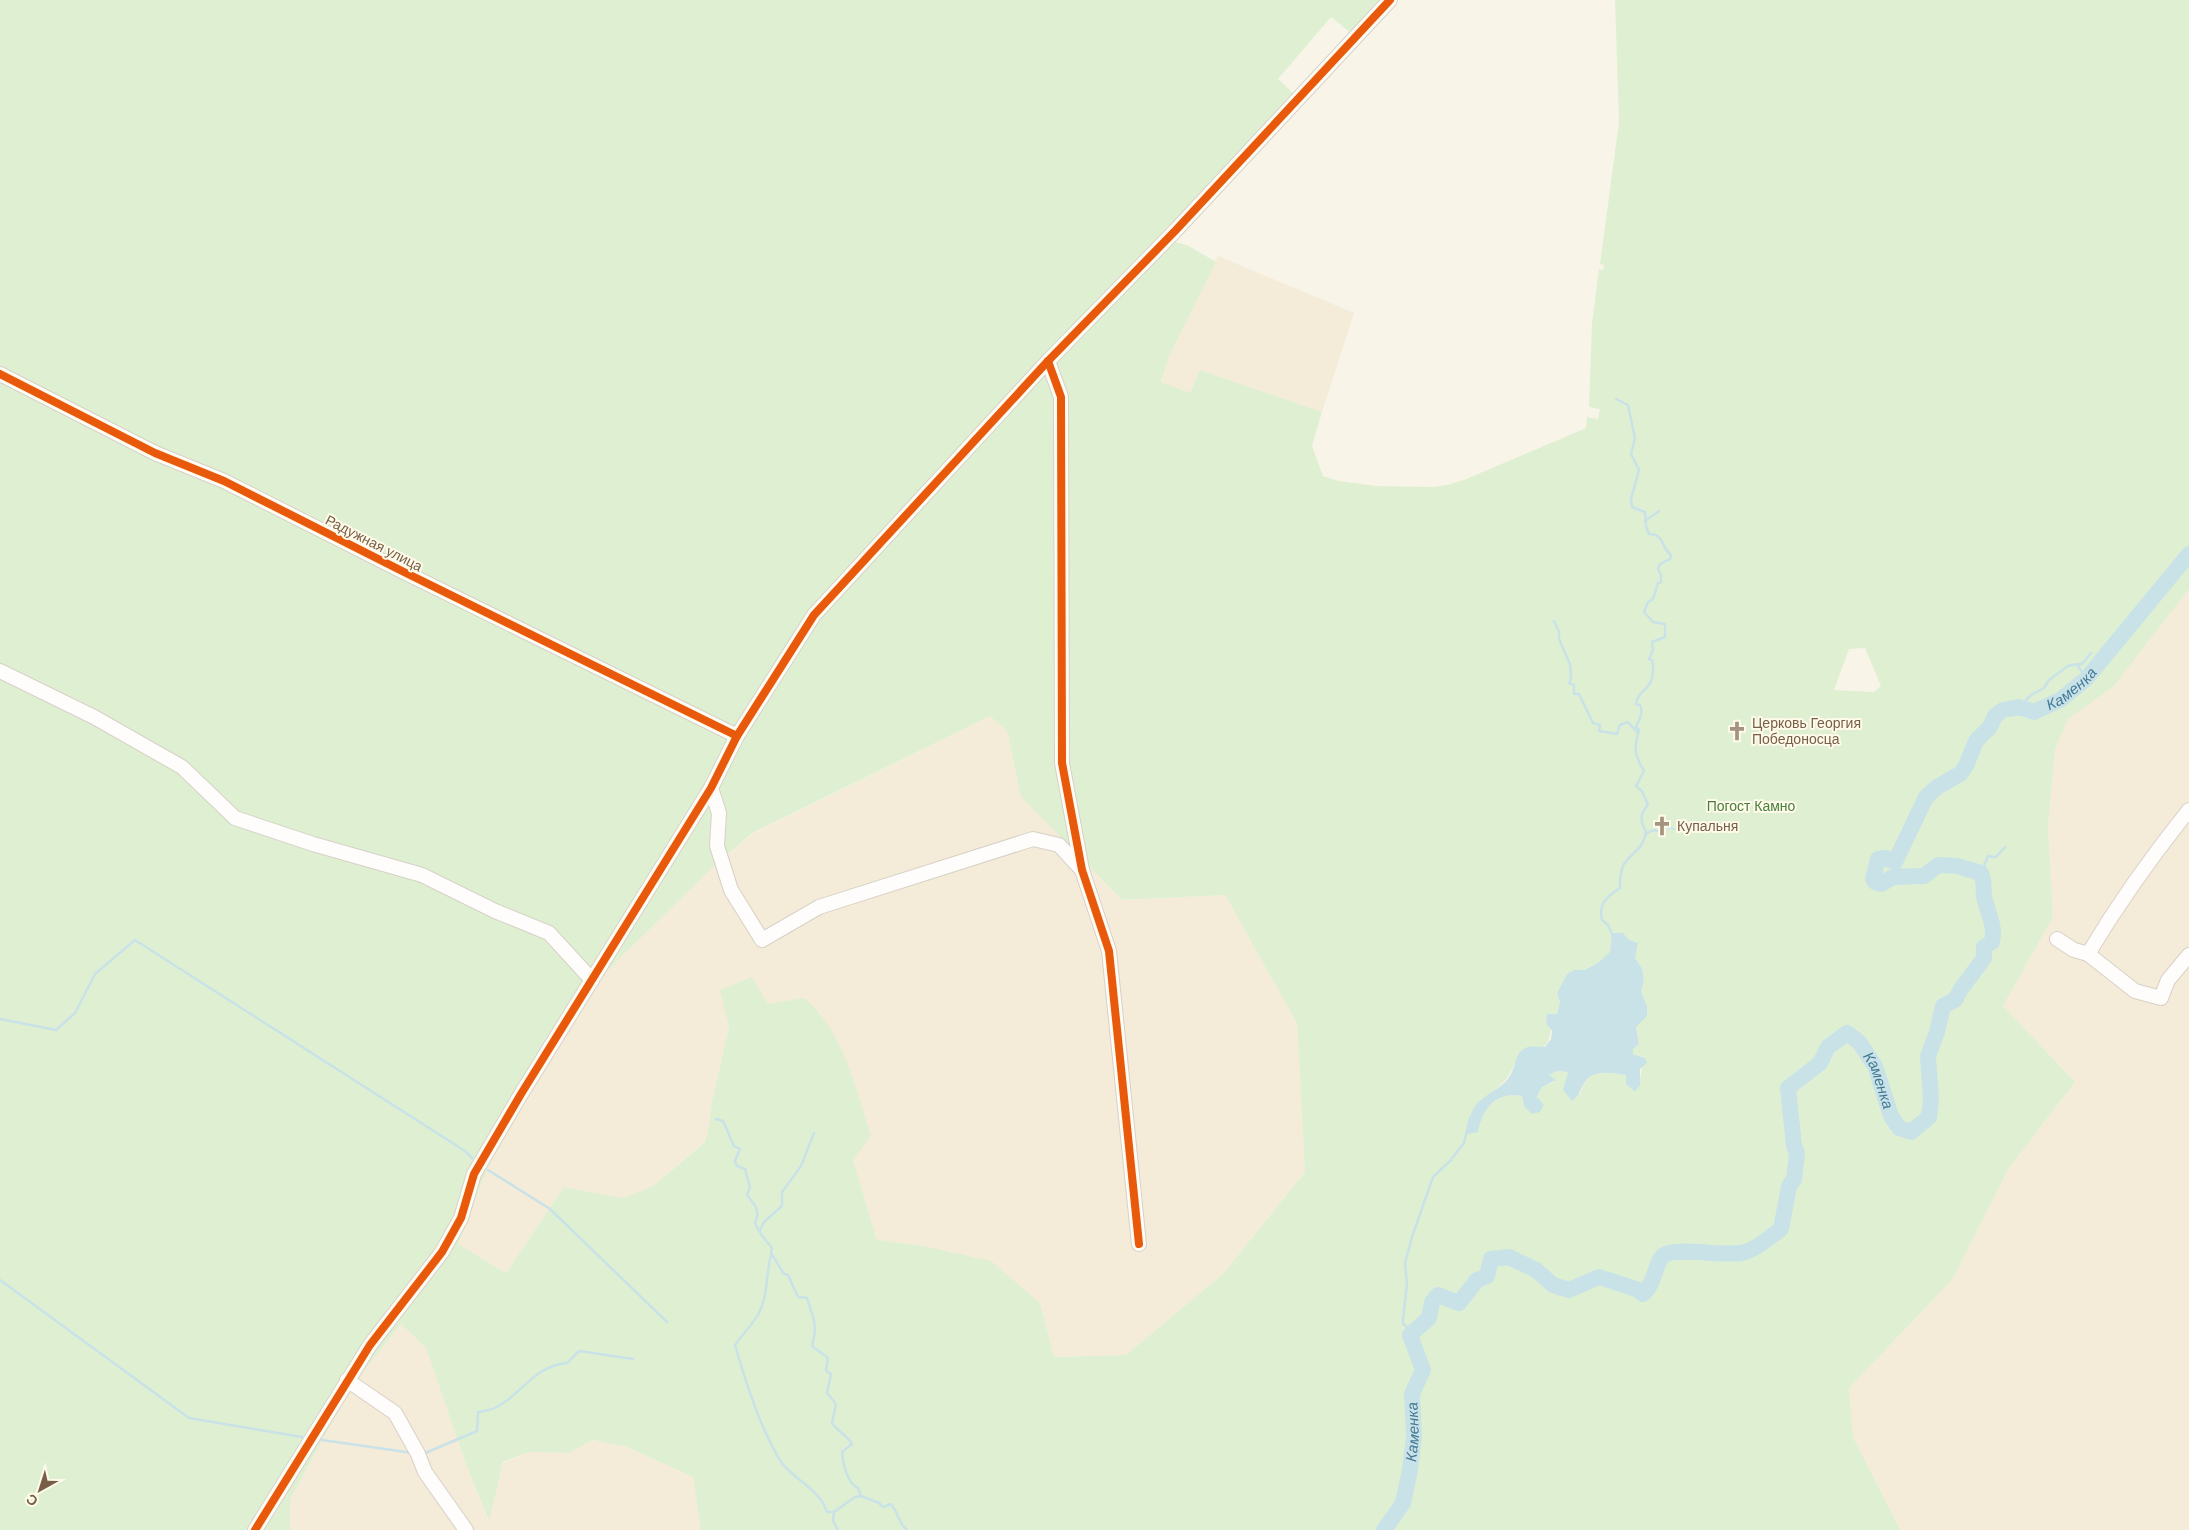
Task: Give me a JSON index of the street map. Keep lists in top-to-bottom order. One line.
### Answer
{"streets":{"street":["Радужная улица"]},"water":["Каменка"],"parks":["Погост Камно"],"places":{"church":["Церковь Георгия Победоносца","Купальня"]},"north":"bottom left"}
